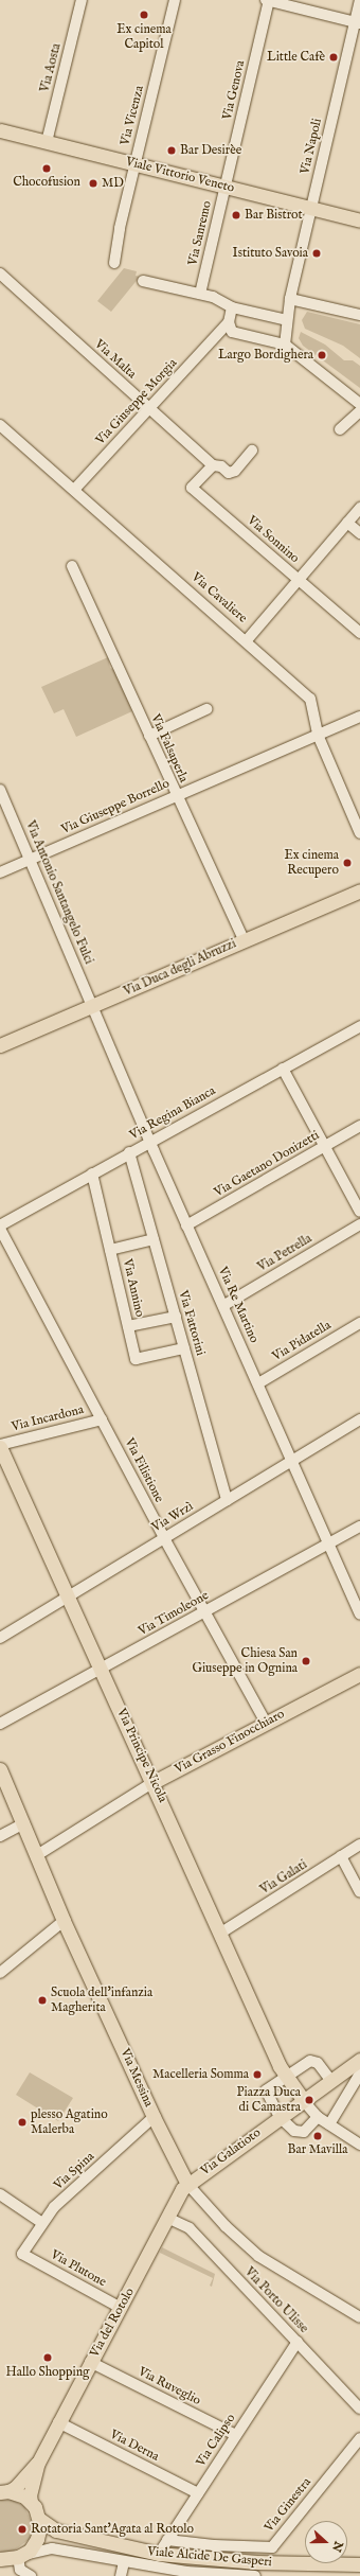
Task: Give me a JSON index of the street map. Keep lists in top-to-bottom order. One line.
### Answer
{"streets":{"main road":["Viale Vittorio Veneto","Via Duca degli Abruzzi","Via Grasso Finocchiaro","Via Principe Nicola","Via Messina","Via Galatioto","Via del Rotolo","Viale Alcide De Gasperi"],"street":["Via Aosta","Via Genova","Via Vicenza","Via Napoli","Via Sanremo","Via Malta","Via Giuseppe Morgia","Via Sonnino","Via Cavaliere","Via Falsaperla","Via Giuseppe Borrello","Via Antonio Santangelo Fulci","Via Regina Bianca","Via Gaetano Donizetti","Via Petrella","Via Annino","Via Re Martino","Via Fattorini","Via Pidatella","Via Incardona","Via Filistione","Via Wrzì","Via Timoleone","Via Galati","Via Spina","Via Plutone","Via Porto Ulisse","Via Ruveglio","Via Calipso","Via Derna","Via Ginestra"]},"crossings":[["Via Aosta","Viale Vittorio Veneto"],["Via Genova","Viale Vittorio Veneto"],["Via Genova","Via Sanremo"],["Via Vicenza","Viale Vittorio Veneto"],["Via Napoli","Viale Vittorio Veneto"],["Viale Vittorio Veneto","Via Sanremo"],["Via Malta","Via Giuseppe Morgia"],["Via Malta","Via Sonnino"],["Via Giuseppe Morgia","Via Cavaliere"],["Via Cavaliere","Via Giuseppe Borrello"],["Via Falsaperla","Via Giuseppe Borrello"],["Via Falsaperla","Via Duca degli Abruzzi"],["Via Giuseppe Borrello","Via Antonio Santangelo Fulci"],["Via Antonio Santangelo Fulci","Via Duca degli Abruzzi"],["Via Antonio Santangelo Fulci","Via Re Martino"],["Via Duca degli Abruzzi","Via Re Martino"],["Via Regina Bianca","Via Annino"],["Via Regina Bianca","Via Re Martino"],["Via Regina Bianca","Via Fattorini"],["Via Gaetano Donizetti","Via Re Martino"],["Via Petrella","Via Re Martino"],["Via Annino","Via Fattorini"],["Via Re Martino","Via Pidatella"],["Via Re Martino","Via Wrzì"],["Via Re Martino","Via Timoleone"],["Via Fattorini","Via Wrzì"],["Via Incardona","Via Filistione"],["Via Incardona","Via Principe Nicola"],["Via Filistione","Via Wrzì"],["Via Filistione","Via Timoleone"],["Via Filistione","Via Grasso Finocchiaro"],["Via Wrzì","Via Principe Nicola"],["Via Timoleone","Via Principe Nicola"],["Via Grasso Finocchiaro","Via Principe Nicola"],["Via Grasso Finocchiaro","Via Messina"],["Via Principe Nicola","Via Galati"],["Via Principe Nicola","Via Galatioto"],["Via Messina","Via Galatioto"],["Via Messina","Via Spina"],["Via Messina","Via del Rotolo"],["Via Galatioto","Via del Rotolo"],["Via Spina","Via Plutone"],["Via Plutone","Via del Rotolo"],["Via Porto Ulisse","Via del Rotolo"],["Via Porto Ulisse","Via Calipso"],["Via del Rotolo","Via Ruveglio"],["Via del Rotolo","Via Derna"],["Via Ruveglio","Via Calipso"],["Via Calipso","Via Derna"],["Via Calipso","Via Ginestra"],["Via Calipso","Viale Alcide De Gasperi"]],"places":["Ex cinema Capitol","Little Cafè","Bar Desirèe","Chocofusion","MD","Bar Bistrot","Istituto Savoia","Largo Bordighera","Ex cinema Recupero","Chiesa San Giuseppe in Ognina","Scuola dell'infanzia Magherita","Macelleria Somma","Piazza Duca di Camastra","plesso Agatino Malerba","Bar Mavilla","Hallo Shopping","Rotatoria Sant'Agata al Rotolo"],"north":"right"}
